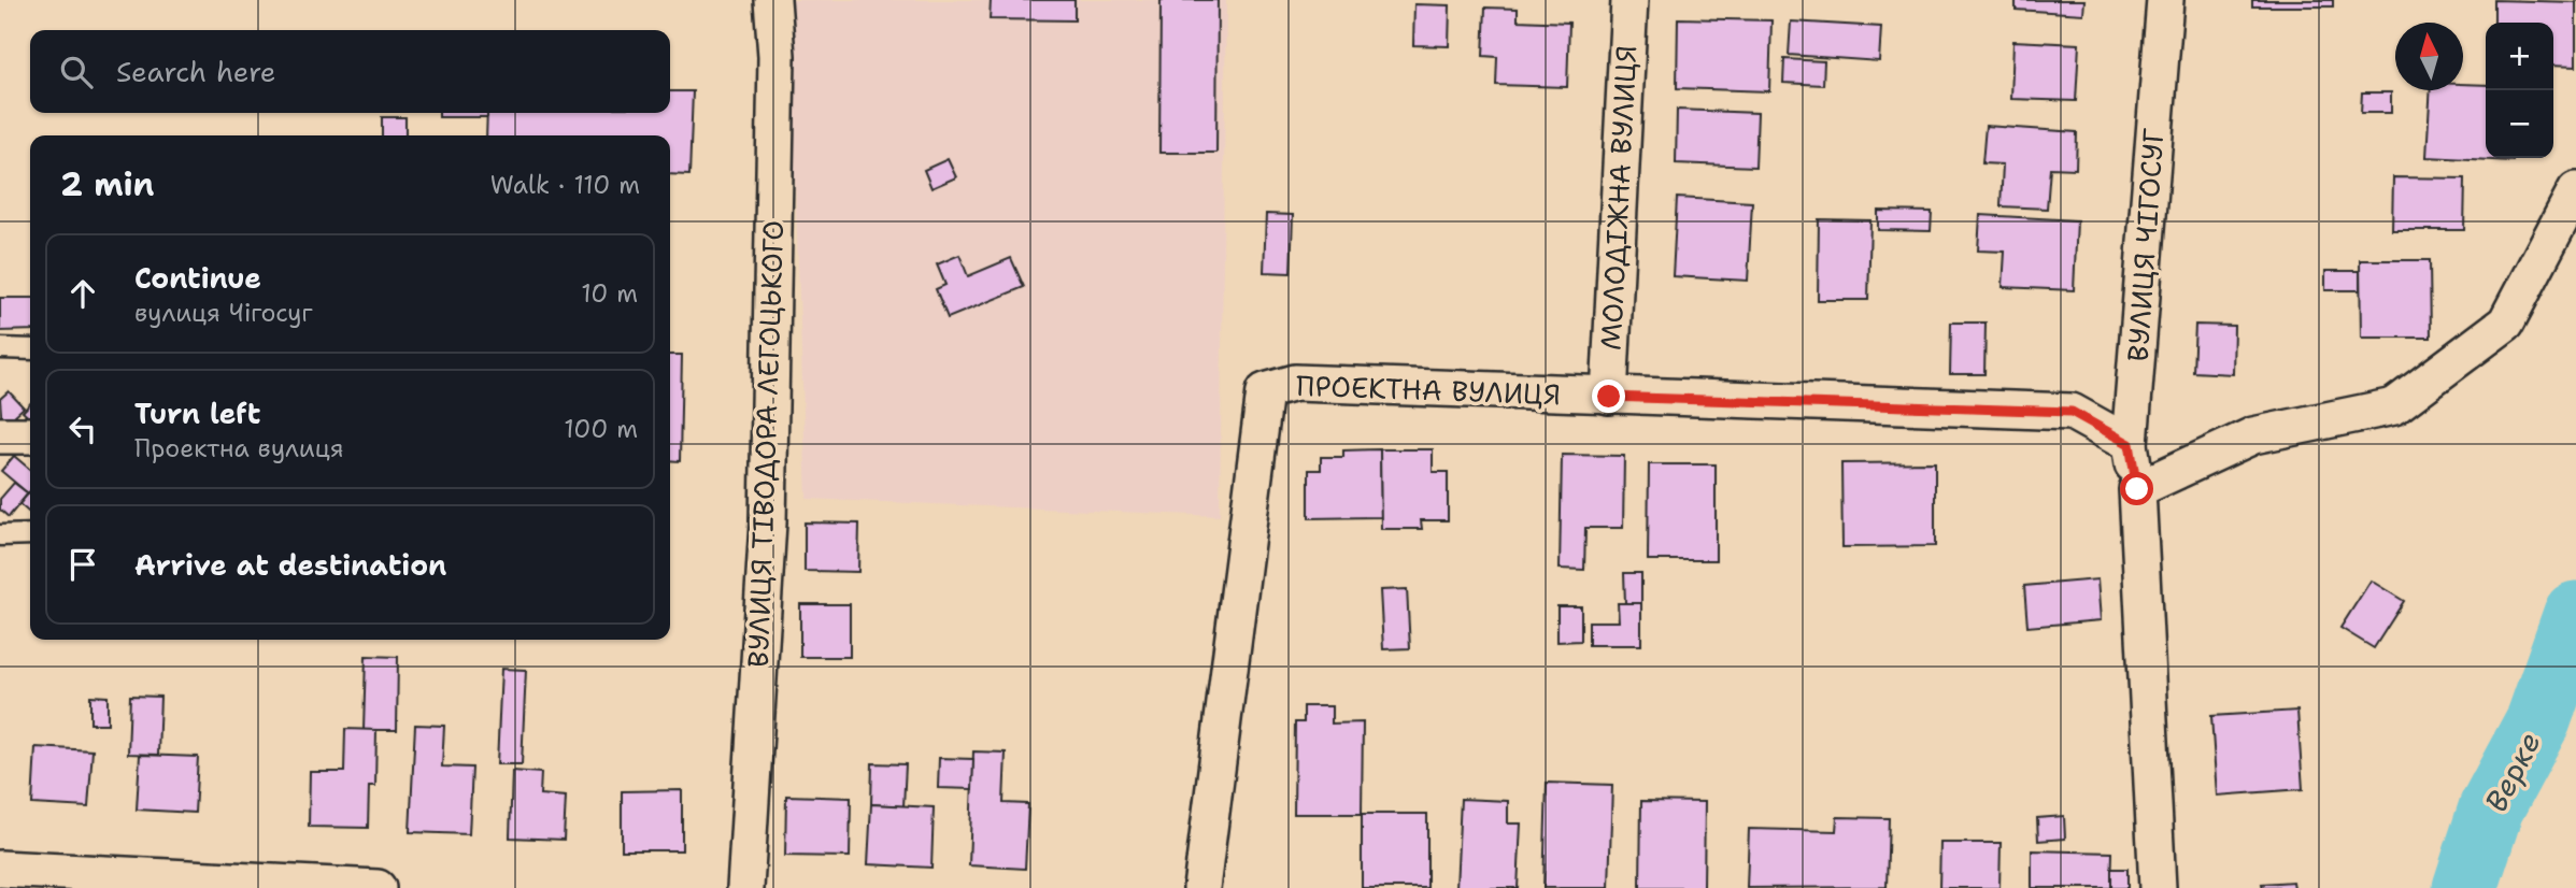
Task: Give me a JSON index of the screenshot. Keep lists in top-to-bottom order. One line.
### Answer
{"streets":{"street":["МОЛОДІЖНА ВУЛИЦЯ","ВУЛИЦЯ ЧІГОСУГ","ПРОЕКТНА ВУЛИЦЯ","ВУЛИЦЯ ТІВОДОРА ЛЕГОЦЬКОГО"]},"crossings":[["МОЛОДІЖНА ВУЛИЦЯ","ПРОЕКТНА ВУЛИЦЯ"],["ВУЛИЦЯ ЧІГОСУГ","ПРОЕКТНА ВУЛИЦЯ"]],"water":["Верке"],"north":"top","page":{"map_buttons":["+","−"],"search":"Search here","heading":["2 min","Walk · 110 m"],"list":[["Continue","вулиця Чігосуг","10 m"],["Turn left","Проектна вулиця","100 m"],"Arrive at destination"]}}
